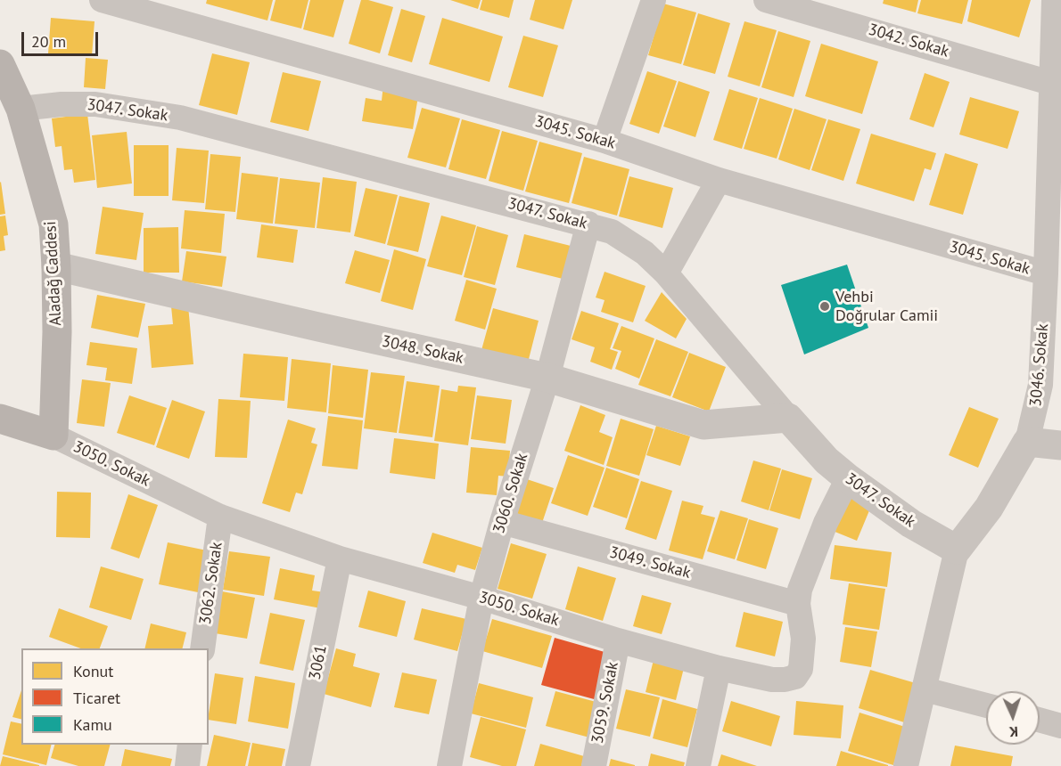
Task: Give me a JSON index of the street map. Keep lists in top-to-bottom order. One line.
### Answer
{"streets":{"main road":["Aladağ Caddesi"],"street":["3042. Sokak","3047. Sokak","3045. Sokak","3048. Sokak","3046. Sokak","3050. Sokak","3060. Sokak","3049. Sokak","3062. Sokak","3061","3059. Sokak"]},"crossings":[["3042. Sokak","3046. Sokak"],["3047. Sokak","Aladağ Caddesi"],["3047. Sokak","3048. Sokak"],["3047. Sokak","3046. Sokak"],["3047. Sokak","3050. Sokak"],["3047. Sokak","3060. Sokak"],["3045. Sokak","3046. Sokak"],["Aladağ Caddesi","3048. Sokak"],["Aladağ Caddesi","3050. Sokak"],["3048. Sokak","3060. Sokak"],["3050. Sokak","3060. Sokak"],["3050. Sokak","3049. Sokak"],["3050. Sokak","3062. Sokak"],["3050. Sokak","3061"],["3050. Sokak","3059. Sokak"],["3060. Sokak","3049. Sokak"]],"places":["Vehbi Doğrular Camii"],"legend":["Konut","Ticaret","Kamu"],"scale_bar":"20 m","north":"bottom"}
